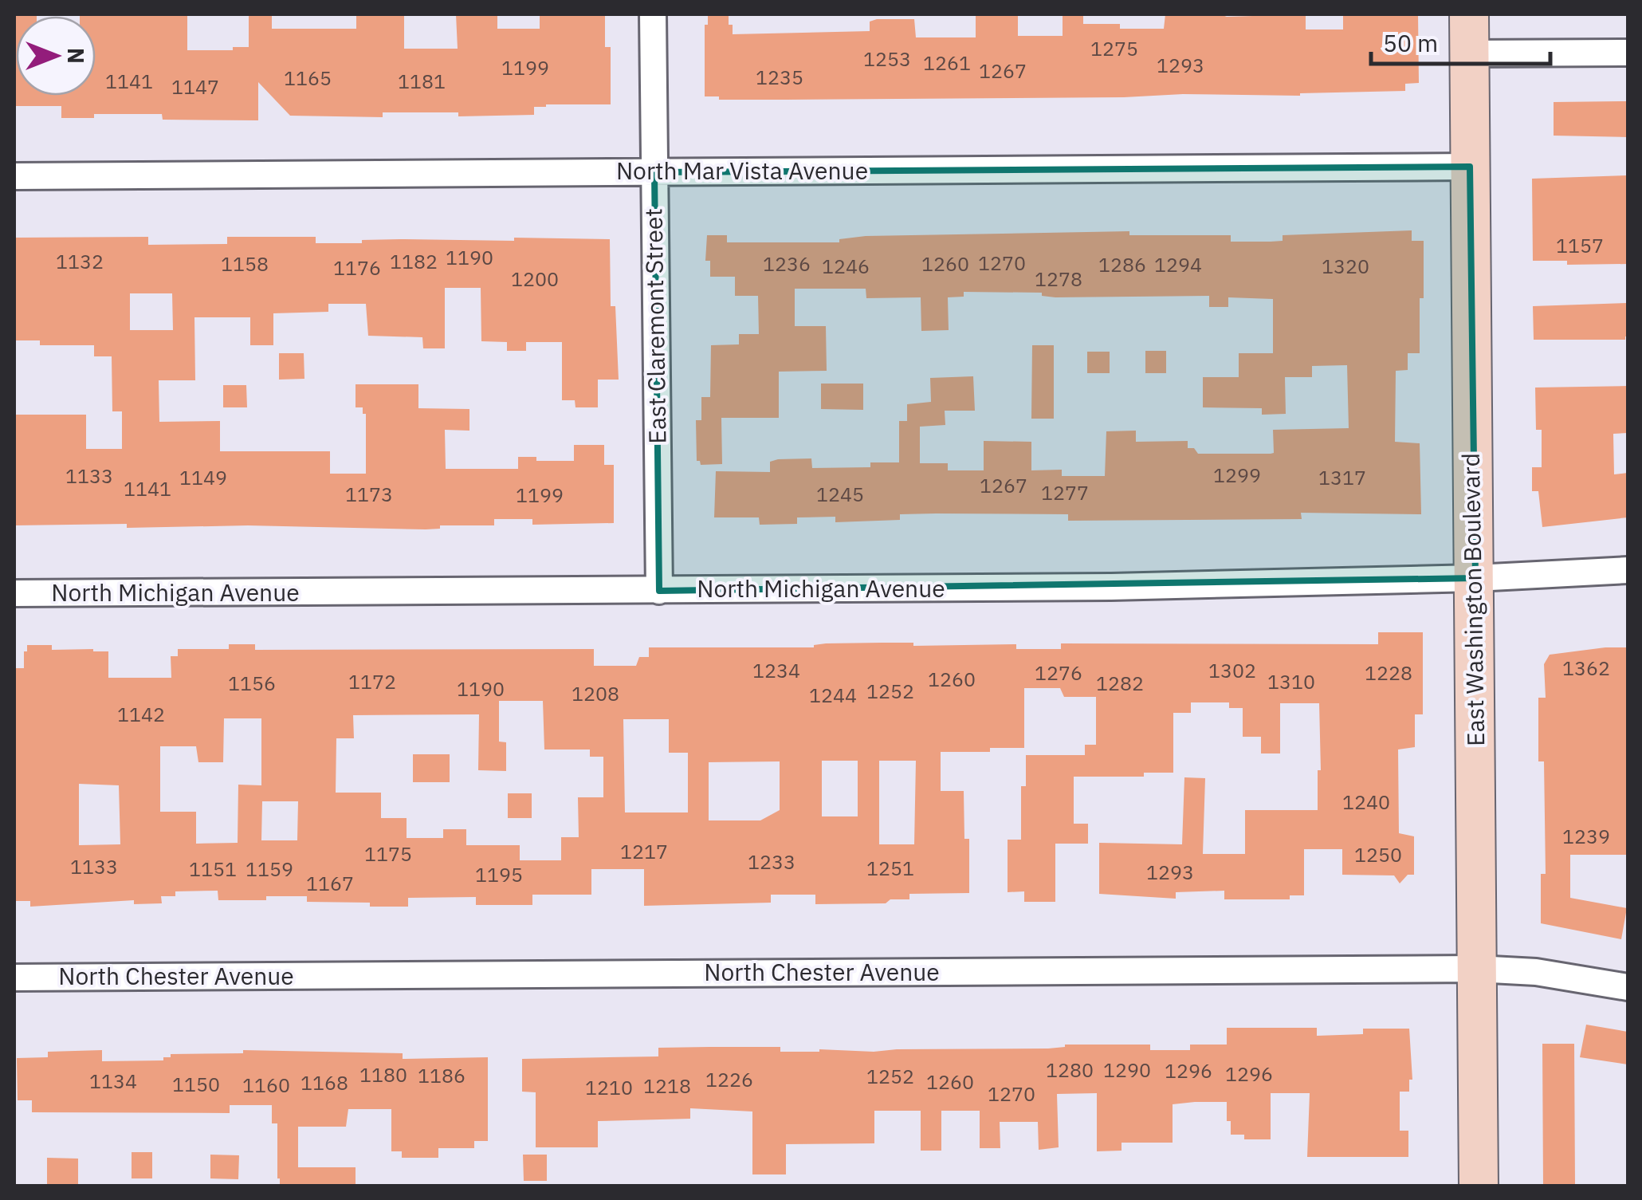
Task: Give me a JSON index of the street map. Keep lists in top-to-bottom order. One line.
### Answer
{"streets":{"main road":["East Washington Boulevard"],"street":["North Mar Vista Avenue","East Claremont Street","North Michigan Avenue","North Chester Avenue"]},"crossings":[["North Mar Vista Avenue","East Claremont Street"],["North Mar Vista Avenue","East Washington Boulevard"],["East Claremont Street","North Michigan Avenue"],["North Michigan Avenue","East Washington Boulevard"],["East Washington Boulevard","North Chester Avenue"]],"house_numbers":["1275","1253","1261","1293","1199","1267","1235","1165","1141","1181","1147","1157","1190","1132","1182","1270","1158","1236","1260","1286","1294","1246","1320","1176","1200","1278","1299","1133","1149","1317","1267","1141","1277","1173","1245","1199","1362","1234","1302","1276","1228","1260","1172","1310","1156","1282","1190","1252","1208","1244","1142","1240","1239","1217","1175","1250","1233","1133","1251","1151","1159","1293","1195","1167","1280","1290","1296","1296","1180","1186","1252","1226","1134","1260","1168","1150","1160","1218","1210","1270"],"scale_bar":"50 m","north":"right"}
